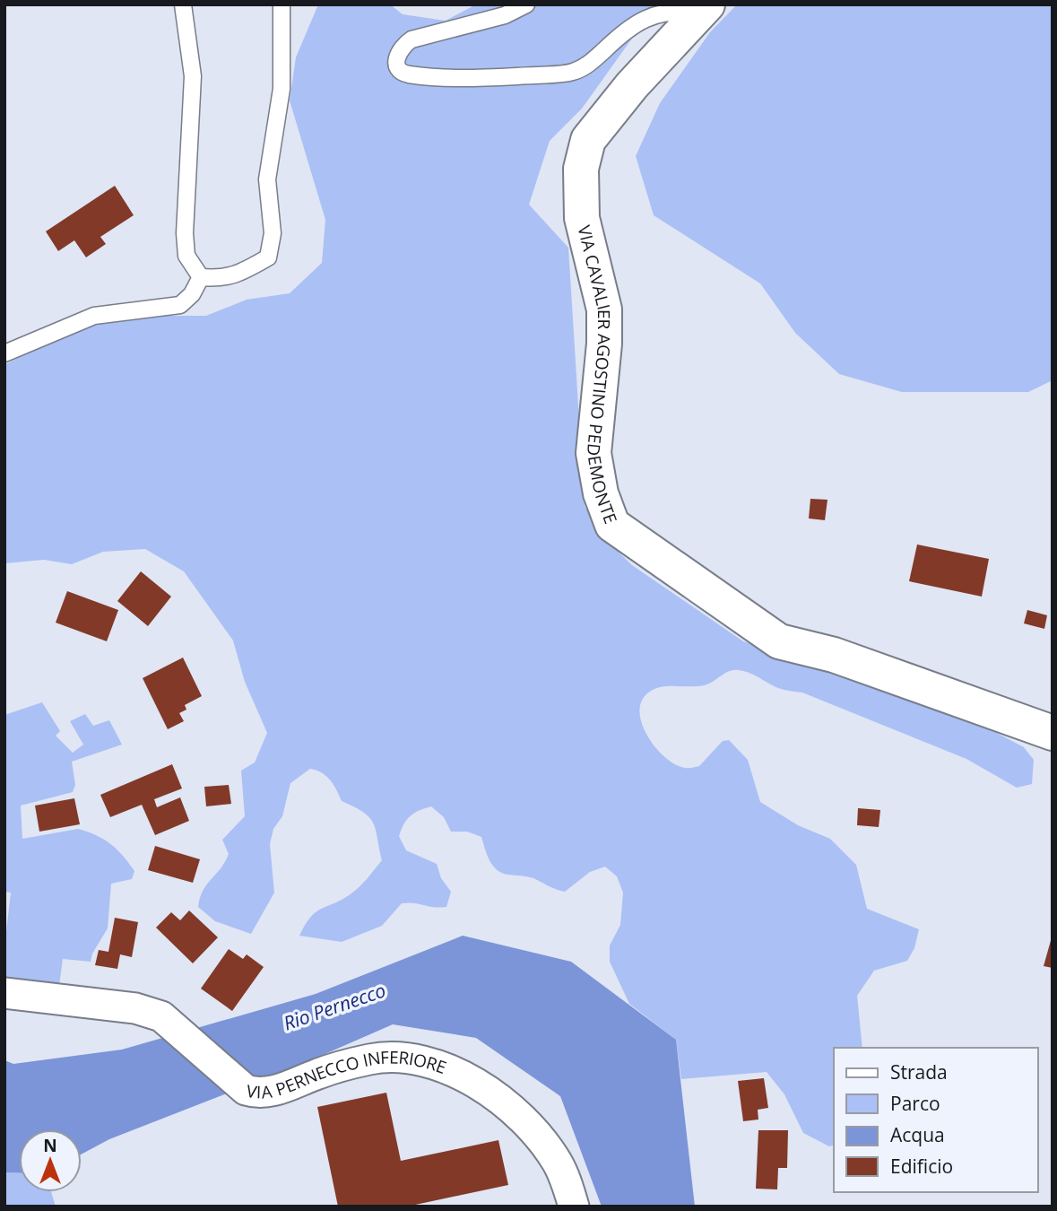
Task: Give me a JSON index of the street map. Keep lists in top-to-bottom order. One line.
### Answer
{"streets":{"main road":["VIA CAVALIER AGOSTINO PEDEMONTE"],"street":["VIA PERNECCO INFERIORE"]},"water":["Rio Pernecco"],"legend":["Strada","Parco","Acqua","Edificio"],"north":"top"}
